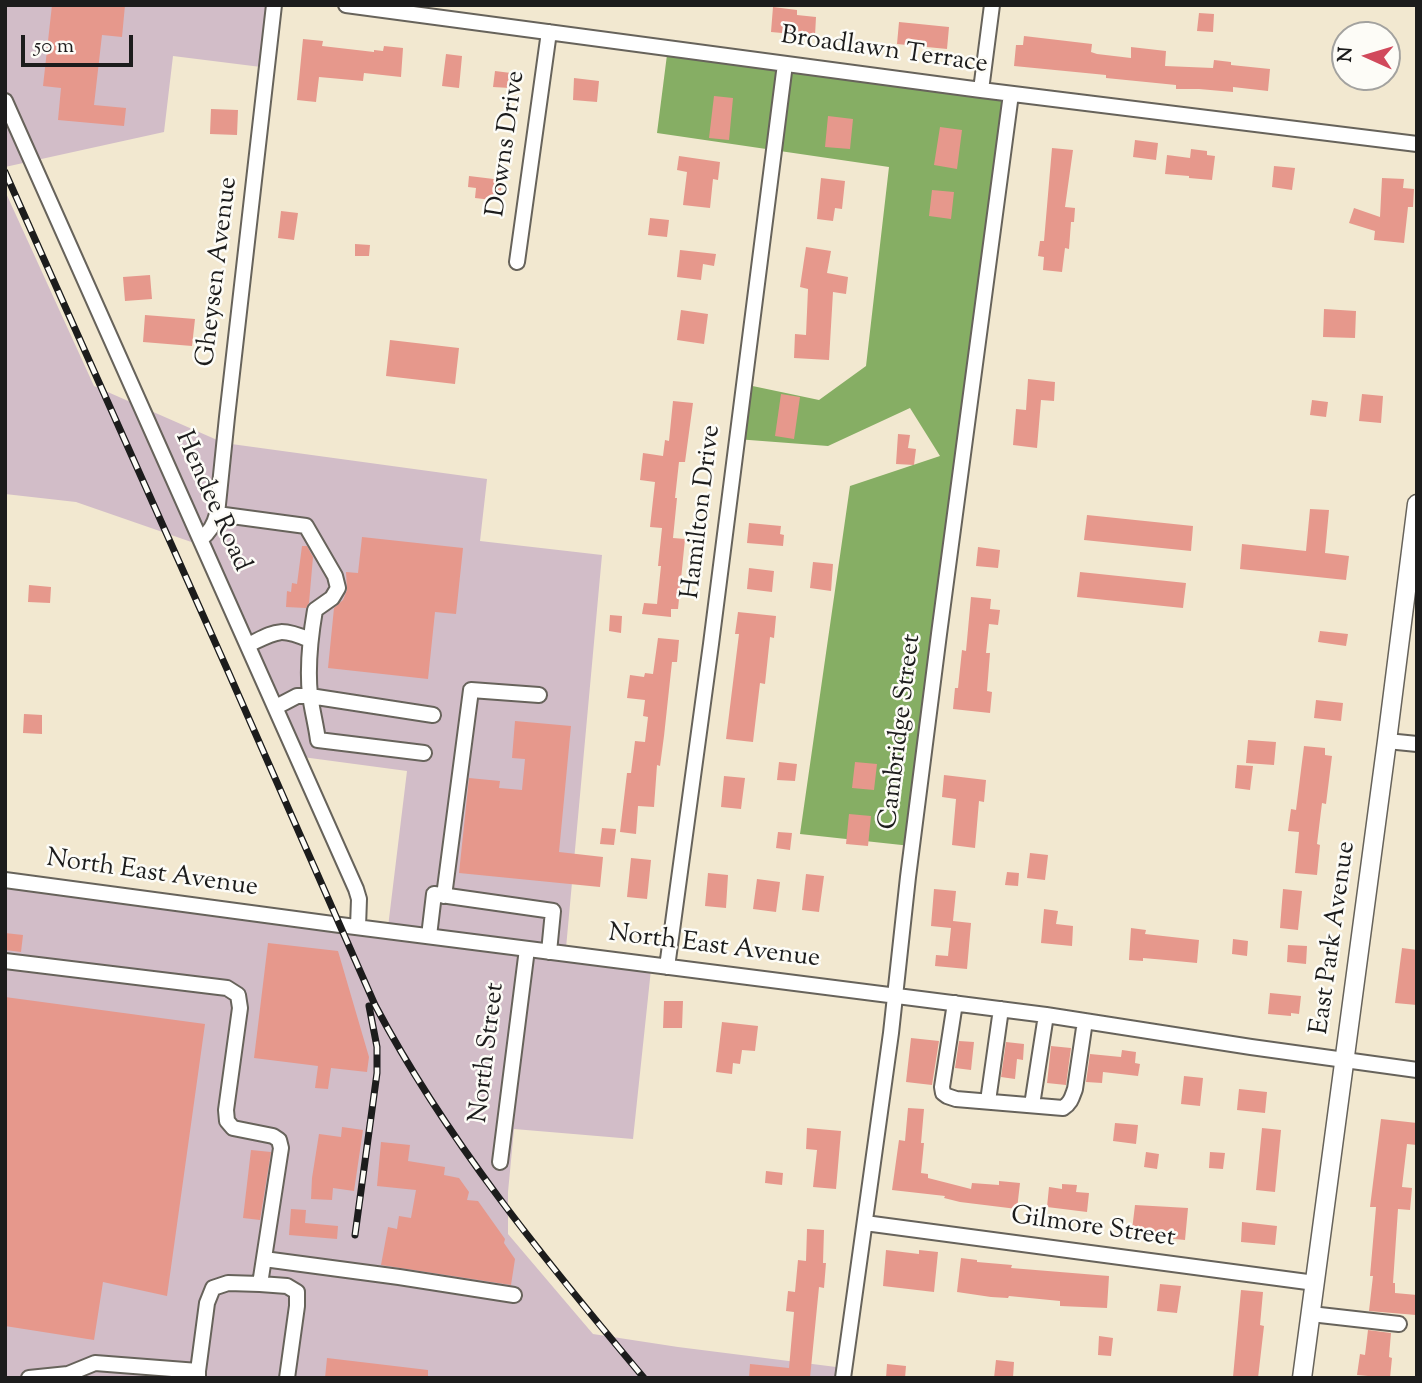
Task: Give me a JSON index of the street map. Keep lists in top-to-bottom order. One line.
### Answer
{"streets":{"main road":["East Park Avenue"],"street":["Broadlawn Terrace","Downs Drive","Gheysen Avenue","Hendee Road","Hamilton Drive","Cambridge Street","North East Avenue","North Street","Gilmore Street"]},"crossings":[["Broadlawn Terrace","Downs Drive"],["Broadlawn Terrace","Hamilton Drive"],["Broadlawn Terrace","Cambridge Street"],["Gheysen Avenue","Hendee Road"],["Hendee Road","North East Avenue"],["Hamilton Drive","North East Avenue"],["Cambridge Street","North East Avenue"],["Cambridge Street","Gilmore Street"],["North East Avenue","East Park Avenue"],["North East Avenue","North Street"],["East Park Avenue","Gilmore Street"]],"scale_bar":"50 m","north":"left"}
